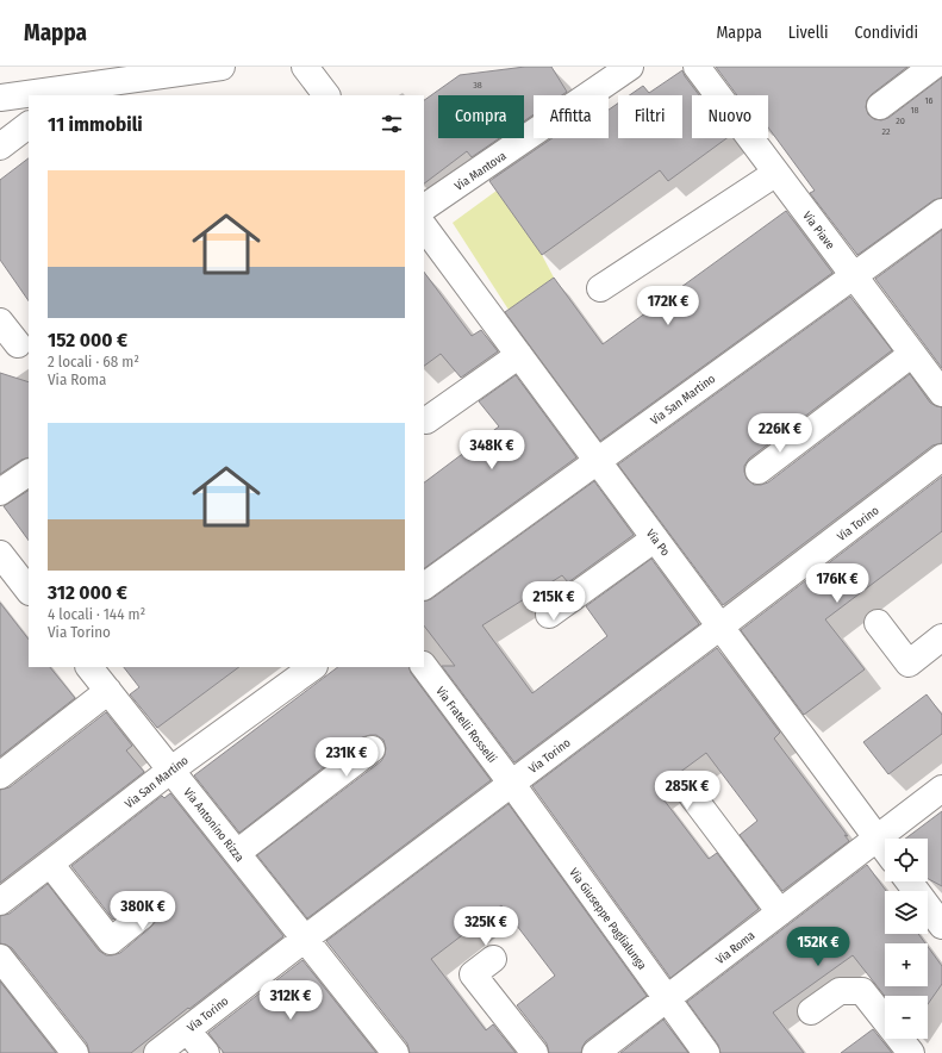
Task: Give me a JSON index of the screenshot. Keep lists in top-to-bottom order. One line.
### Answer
{"streets":{"street":["Via Mantova","Via Piave","Via San Martino","Via Torino","Via Po","Via Fratelli Rosselli","Via Antonino Rizza","Via Giuseppe Paglialunga","Via Roma"]},"crossings":[["Via Piave","Via San Martino"],["Via San Martino","Via Po"],["Via San Martino","Via Antonino Rizza"],["Via Torino","Via Po"],["Via Torino","Via Fratelli Rosselli"],["Via Torino","Via Antonino Rizza"],["Via Torino","Via Giuseppe Paglialunga"],["Via Po","Via Roma"],["Via Fratelli Rosselli","Via Giuseppe Paglialunga"],["Via Giuseppe Paglialunga","Via Roma"]],"house_numbers":["38","16","18","20","22"],"page":{"header":"Mappa","nav":["Mappa","Livelli","Condividi"],"chip":["Compra","Affitta","Filtri","Nuovo"],"heading":"11 immobili","list":[{"name":"152 000 €","note":"2 locali · 68 m² · Via Roma"},{"name":"312 000 €","note":"4 locali · 144 m² · Via Torino"}],"price":["172K €","226K €","348K €","176K €","215K €","231K €","285K €","380K €","325K €","152K €","312K €"],"map_buttons":["+","−"]}}
